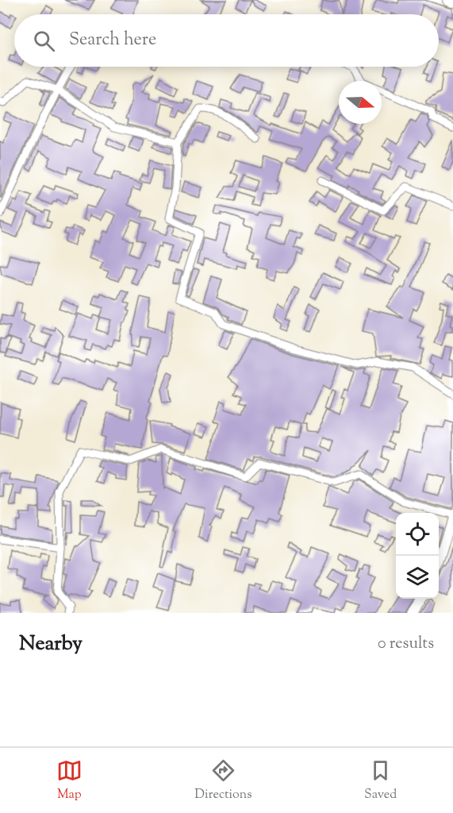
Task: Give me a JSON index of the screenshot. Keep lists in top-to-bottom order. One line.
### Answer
{"north":"right","page":{"search":"Search here","heading":["Nearby","0 results"],"nav":["Map","Directions","Saved"]}}
